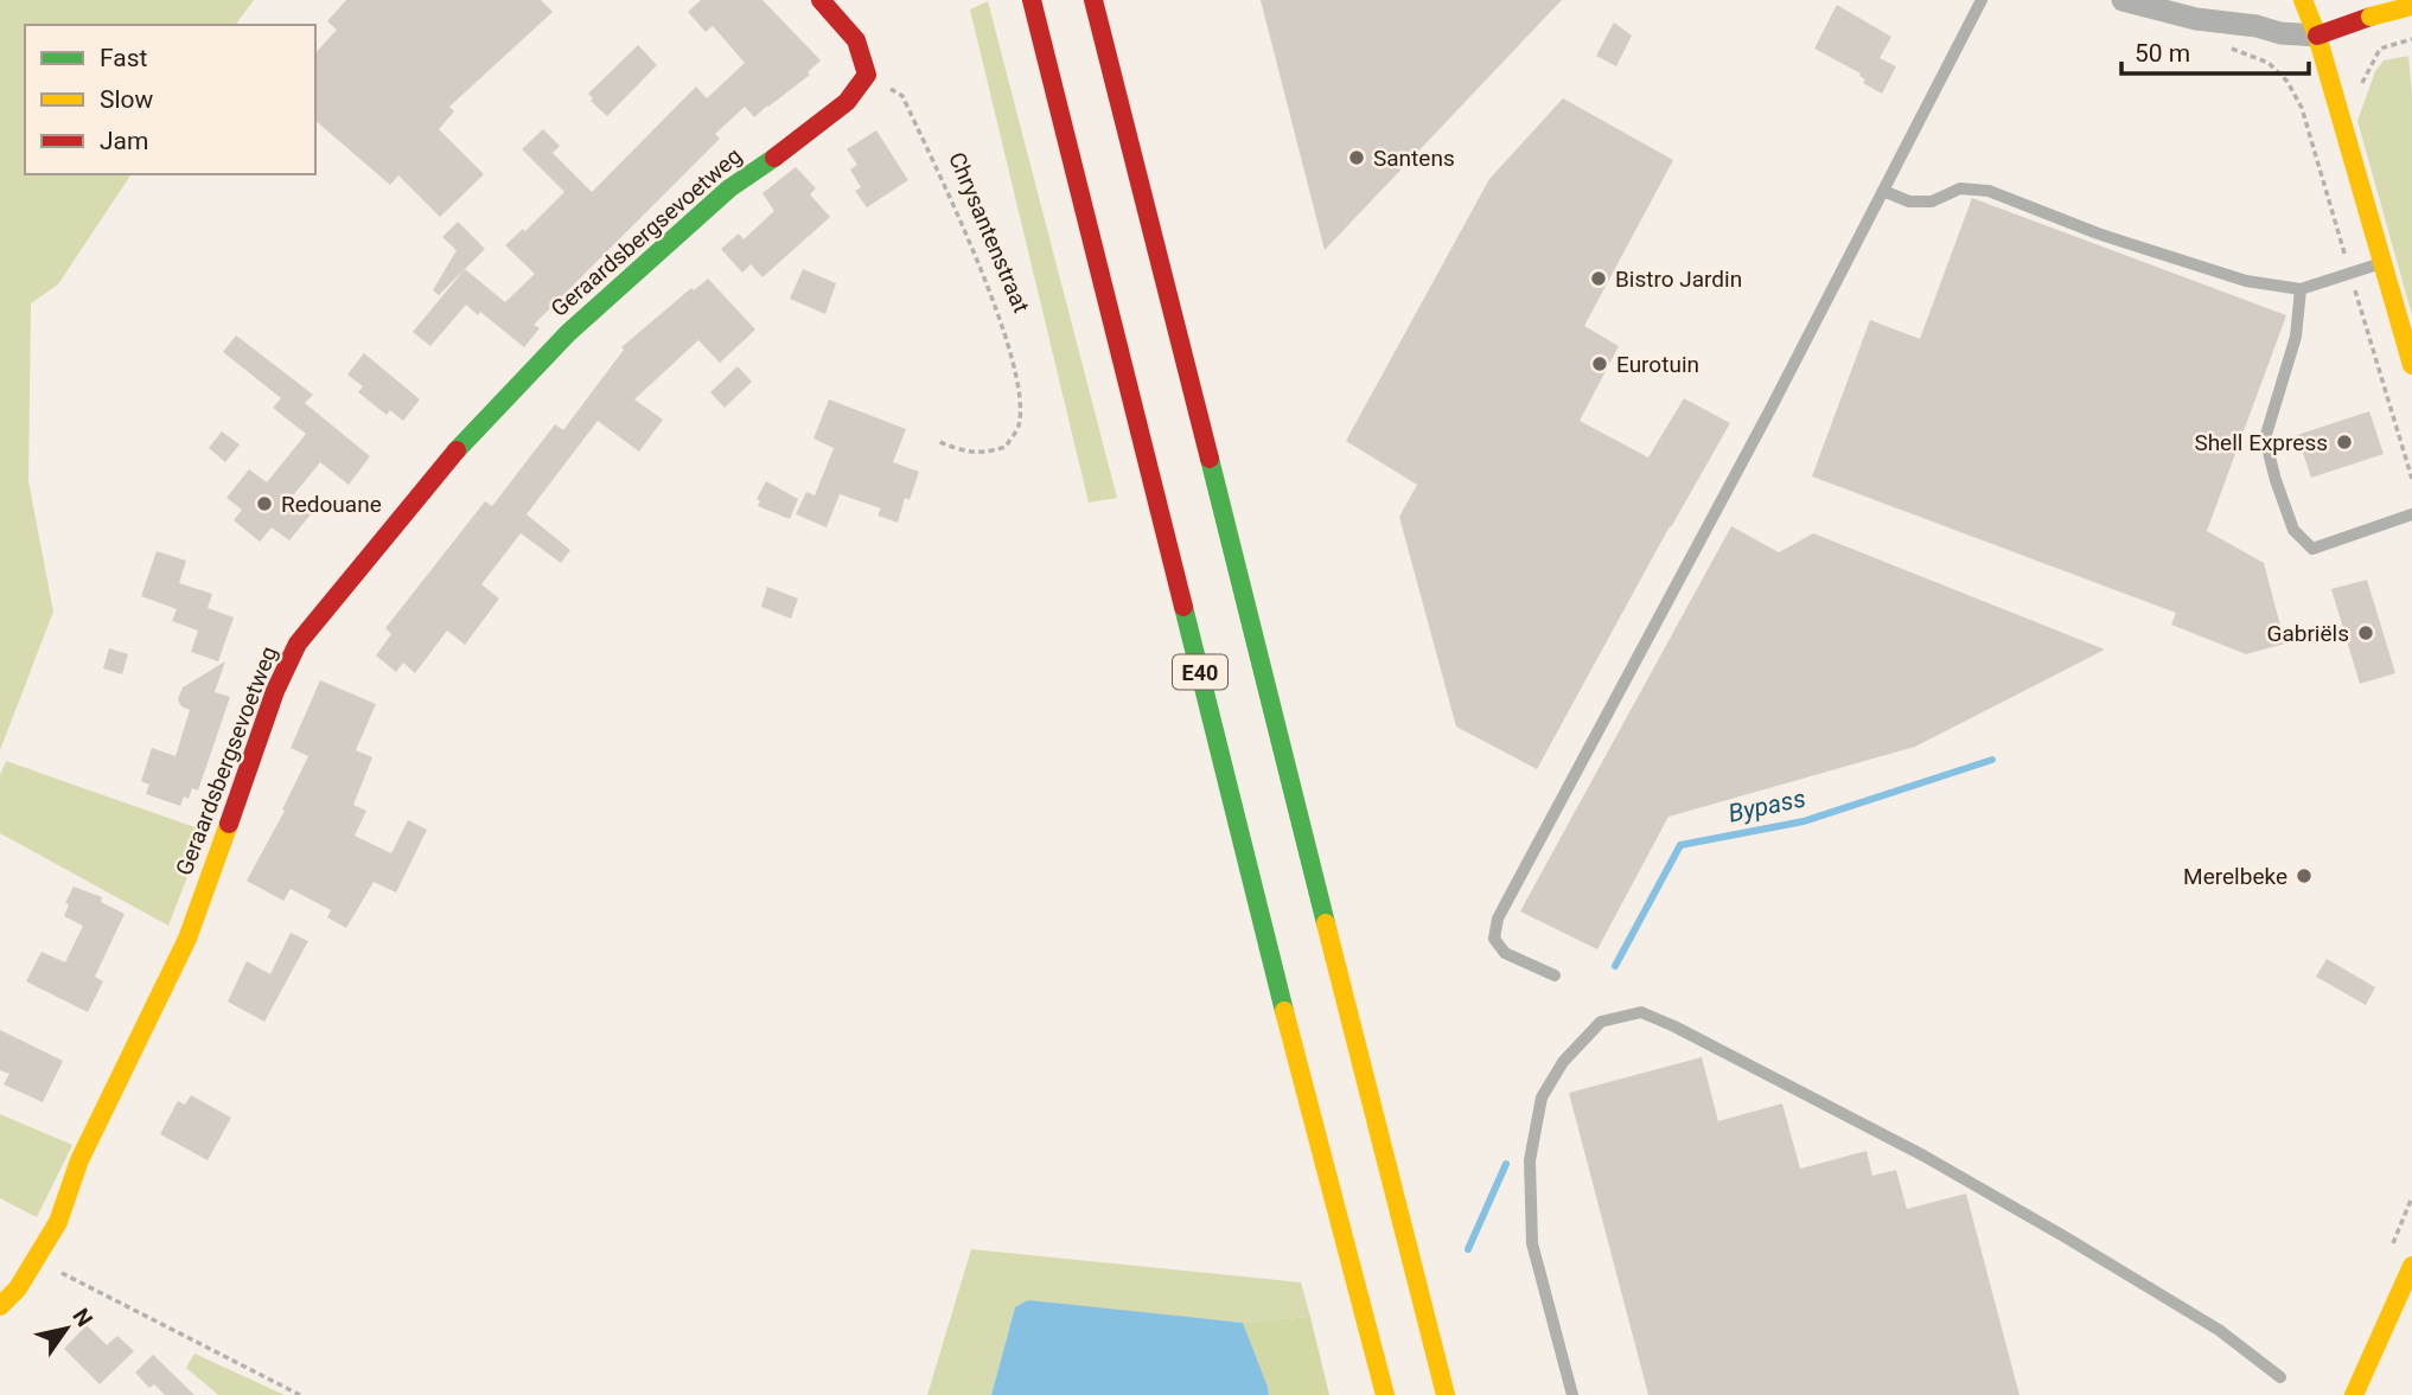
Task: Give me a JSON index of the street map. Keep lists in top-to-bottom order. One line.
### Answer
{"streets":{"main road":["Geraardsbergsevoetweg","E40"],"path":["Chrysantenstraat"]},"crossings":[["Geraardsbergsevoetweg","Chrysantenstraat"]],"water":["Bypass"],"places":["Santens","Bistro Jardin","Eurotuin","Shell Express","Redouane","Gabriëls","Merelbeke"],"legend":["Fast","Slow","Jam"],"scale_bar":"50 m","north":"top right"}
